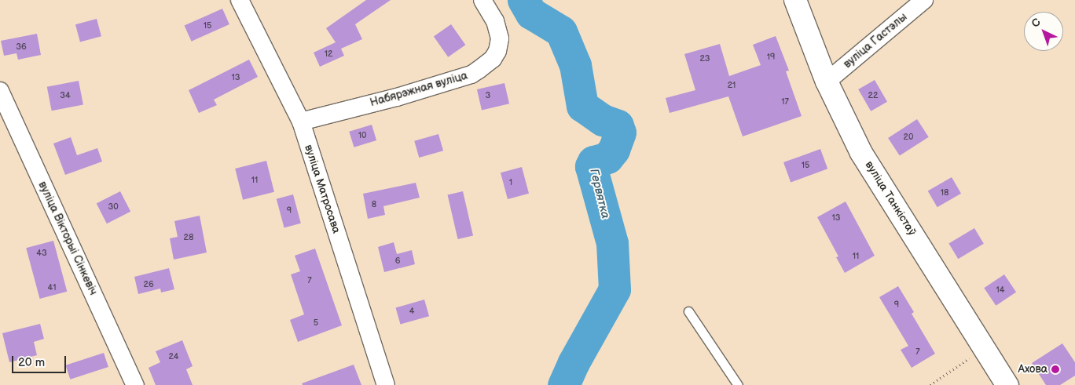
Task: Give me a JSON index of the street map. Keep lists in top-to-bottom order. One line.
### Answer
{"streets":{"street":["вуліца Гастэлы","Набярэжная вуліца","вуліца Матросава","вуліца Танкістаў","вуліца Вікторыі Сінкевіч"]},"crossings":[["вуліца Гастэлы","вуліца Танкістаў"],["Набярэжная вуліца","вуліца Матросава"]],"water":["Гервятка"],"places":["Ахова"],"house_numbers":["15","36","12","19","23","13","21","34","3","22","17","10","20","15","11","1","18","8","30","9","13","28","43","11","6","7","26","41","14","9","4","5","7","24"],"scale_bar":"20 m","north":"top left"}
